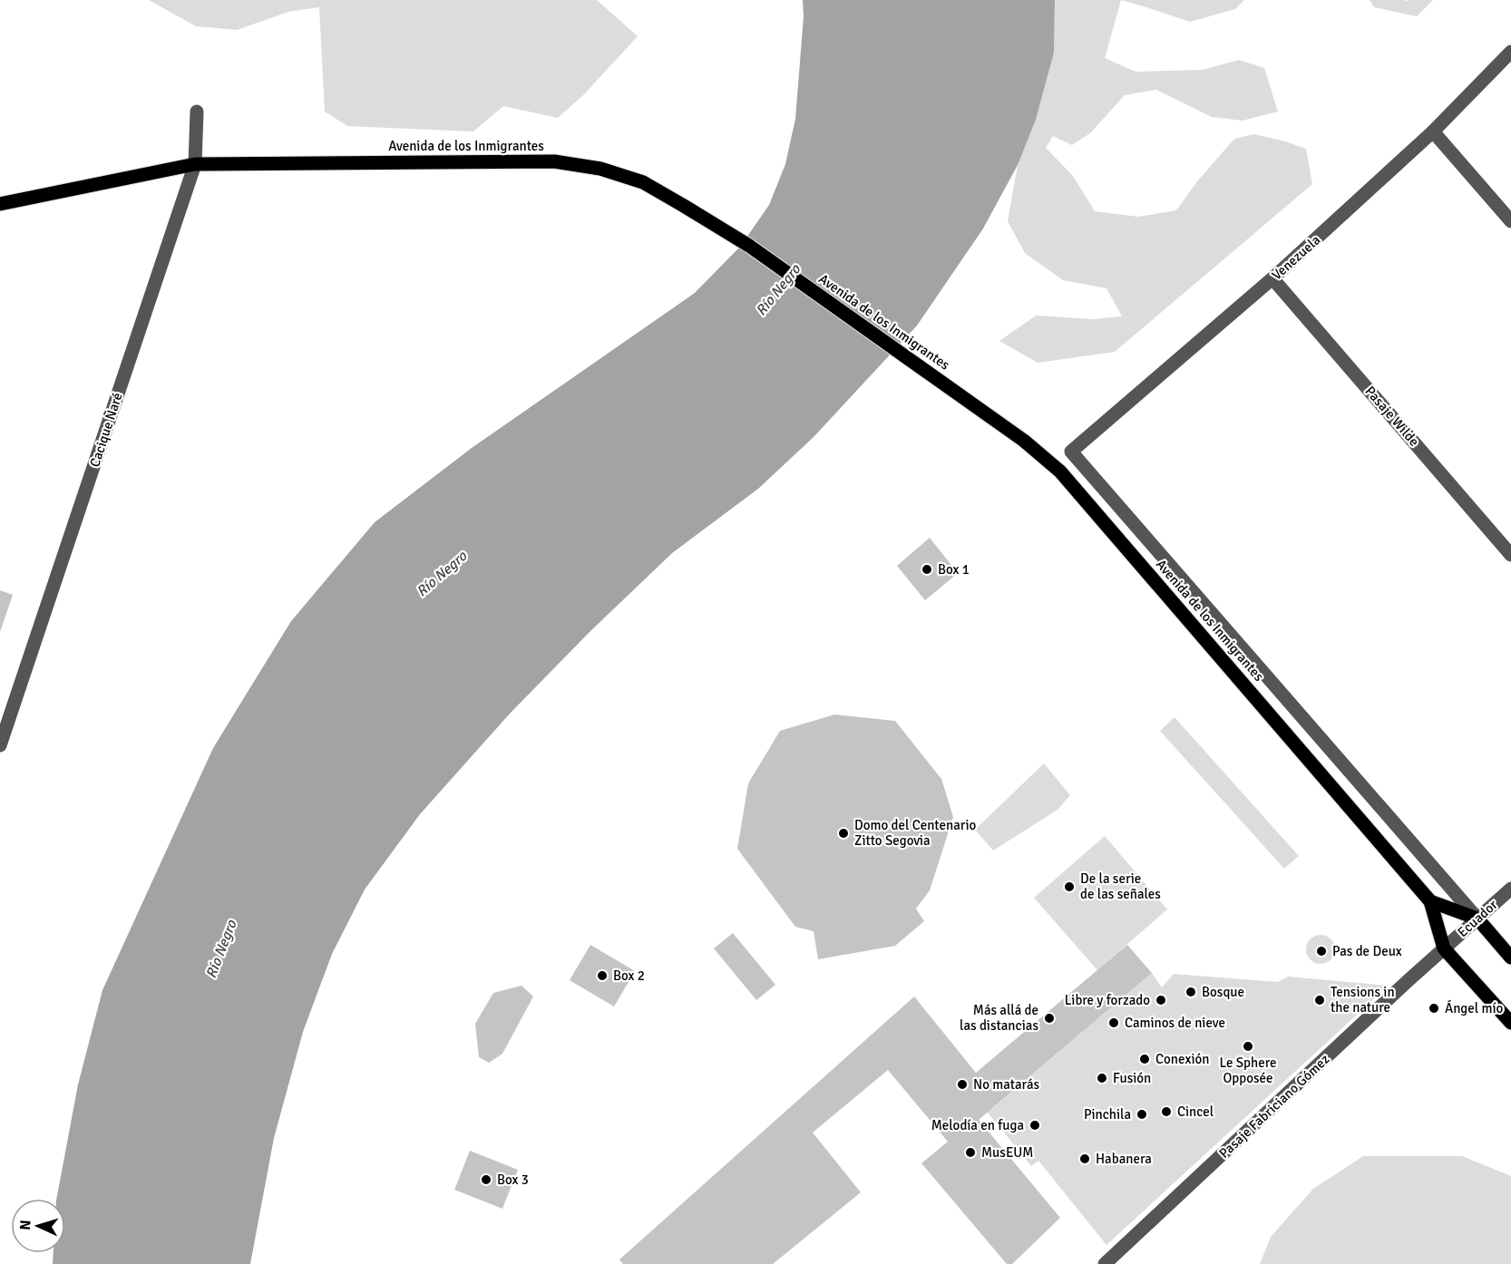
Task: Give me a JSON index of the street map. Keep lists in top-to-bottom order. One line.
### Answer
{"streets":{"main road":["Avenida de los Inmigrantes"],"street":["Venezuela","Pasaje Wilde","Cacique Ñaré","Ecuador","Pasaje Fabriciano Gómez"]},"crossings":[["Avenida de los Inmigrantes","Venezuela"],["Avenida de los Inmigrantes","Cacique Ñaré"],["Avenida de los Inmigrantes","Ecuador"],["Avenida de los Inmigrantes","Pasaje Fabriciano Gómez"],["Venezuela","Pasaje Wilde"],["Ecuador","Pasaje Fabriciano Gómez"]],"water":["Río Negro"],"places":["Box 1","Domo del Centenario Zitto Segovia","De la serie de las señales","Pas de Deux","Box 2","Bosque","Libre y forzado","Tensions in the nature","Ángel mío","Más allá de las distancias","Caminos de nieve","Le Sphere Opposée","Conexión","Fusión","No matarás","Cincel","Pinchila","Melodía en fuga","MusEUM","Habanera","Box 3"],"north":"left"}
